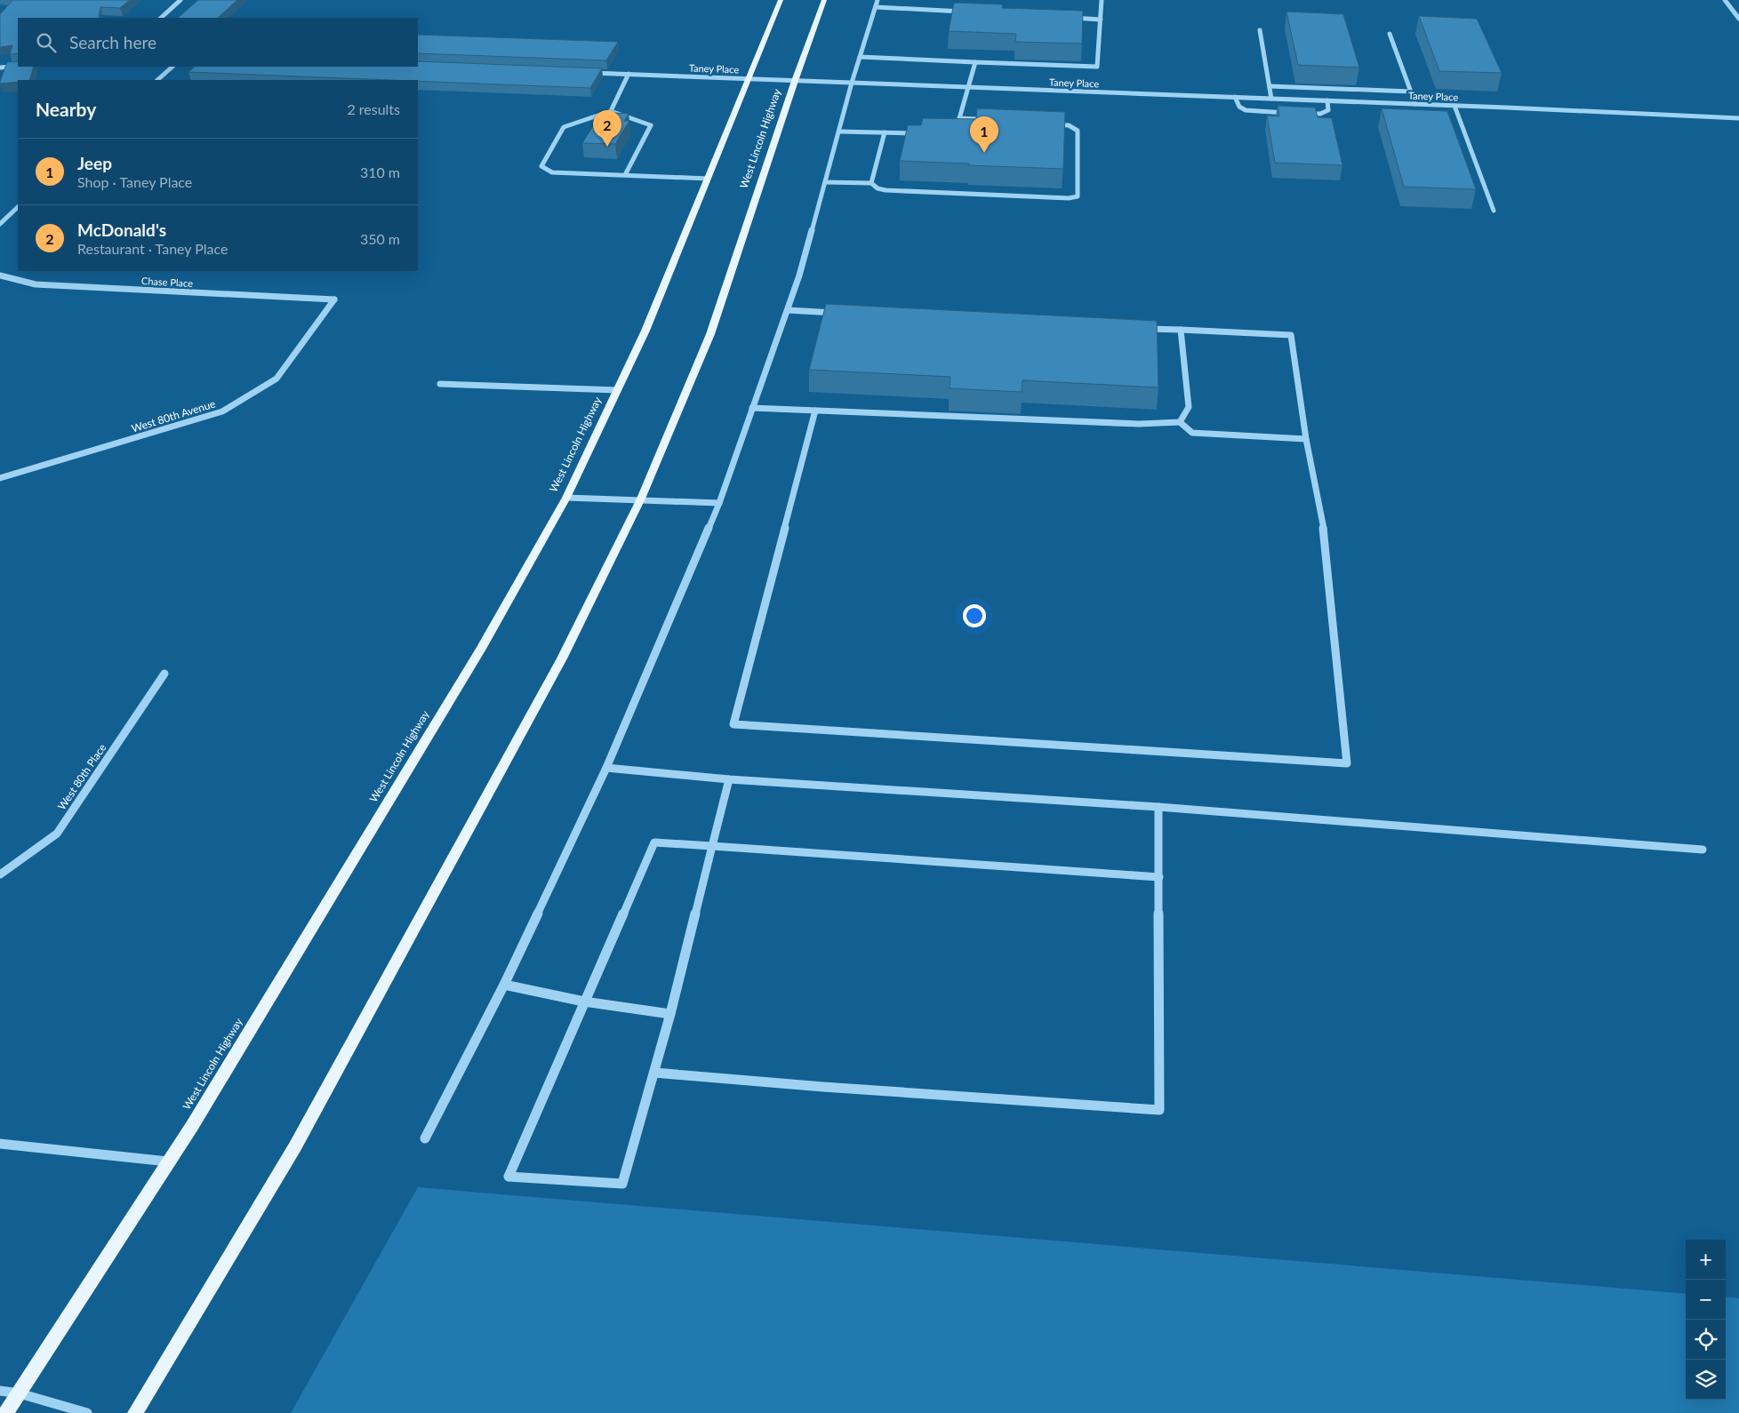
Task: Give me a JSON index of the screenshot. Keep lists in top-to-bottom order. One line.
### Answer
{"streets":{"main road":["West Lincoln Highway"],"street":["Taney Place","Chase Place","West 80th Avenue","West 80th Place"]},"crossings":[["Taney Place","West Lincoln Highway"],["Chase Place","West 80th Avenue"]],"page":{"search":"Search here","heading":["Nearby","2 results"],"pins":["2","1"],"list":[{"mark":"1","name":"Jeep","note":"Shop · Taney Place","value":"310 m"},{"mark":"2","name":"McDonald's","note":"Restaurant · Taney Place","value":"350 m"}],"map_buttons":["+","−"]}}
